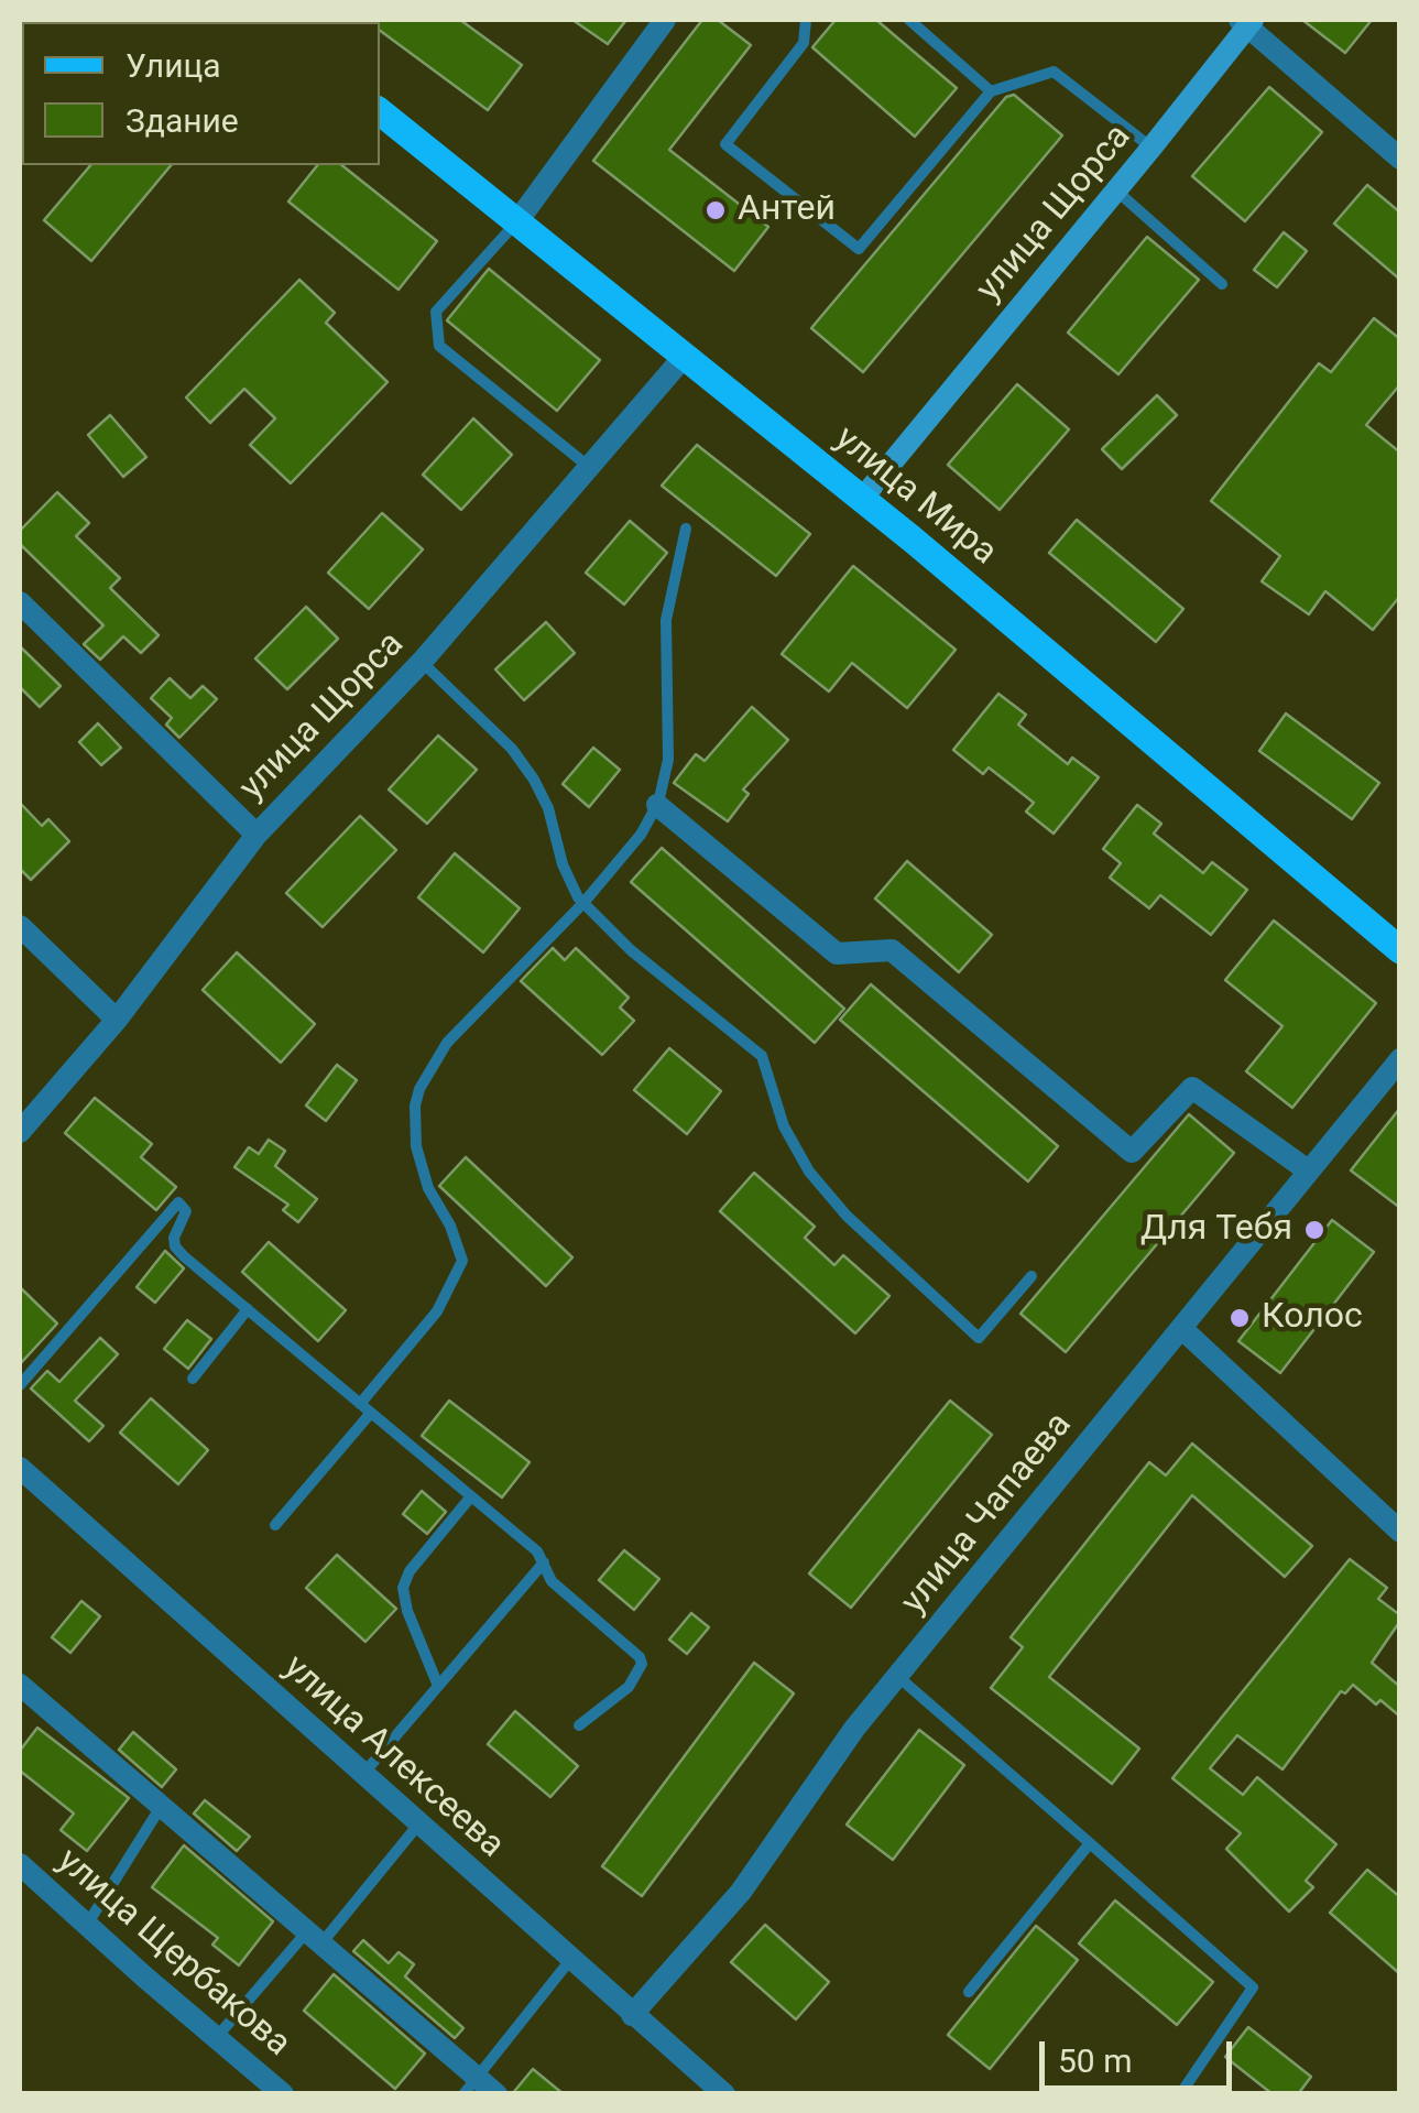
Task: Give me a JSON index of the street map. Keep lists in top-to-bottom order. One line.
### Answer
{"streets":{"main road":["улица Мира"],"street":["улица Щорса","улица Чапаева","улица Алексеева","улица Щербакова"]},"crossings":[["улица Щорса","улица Мира"],["улица Чапаева","улица Алексеева"]],"places":["Антей","Для Тебя","Колос"],"legend":["Улица","Здание"],"scale_bar":"50 m"}
